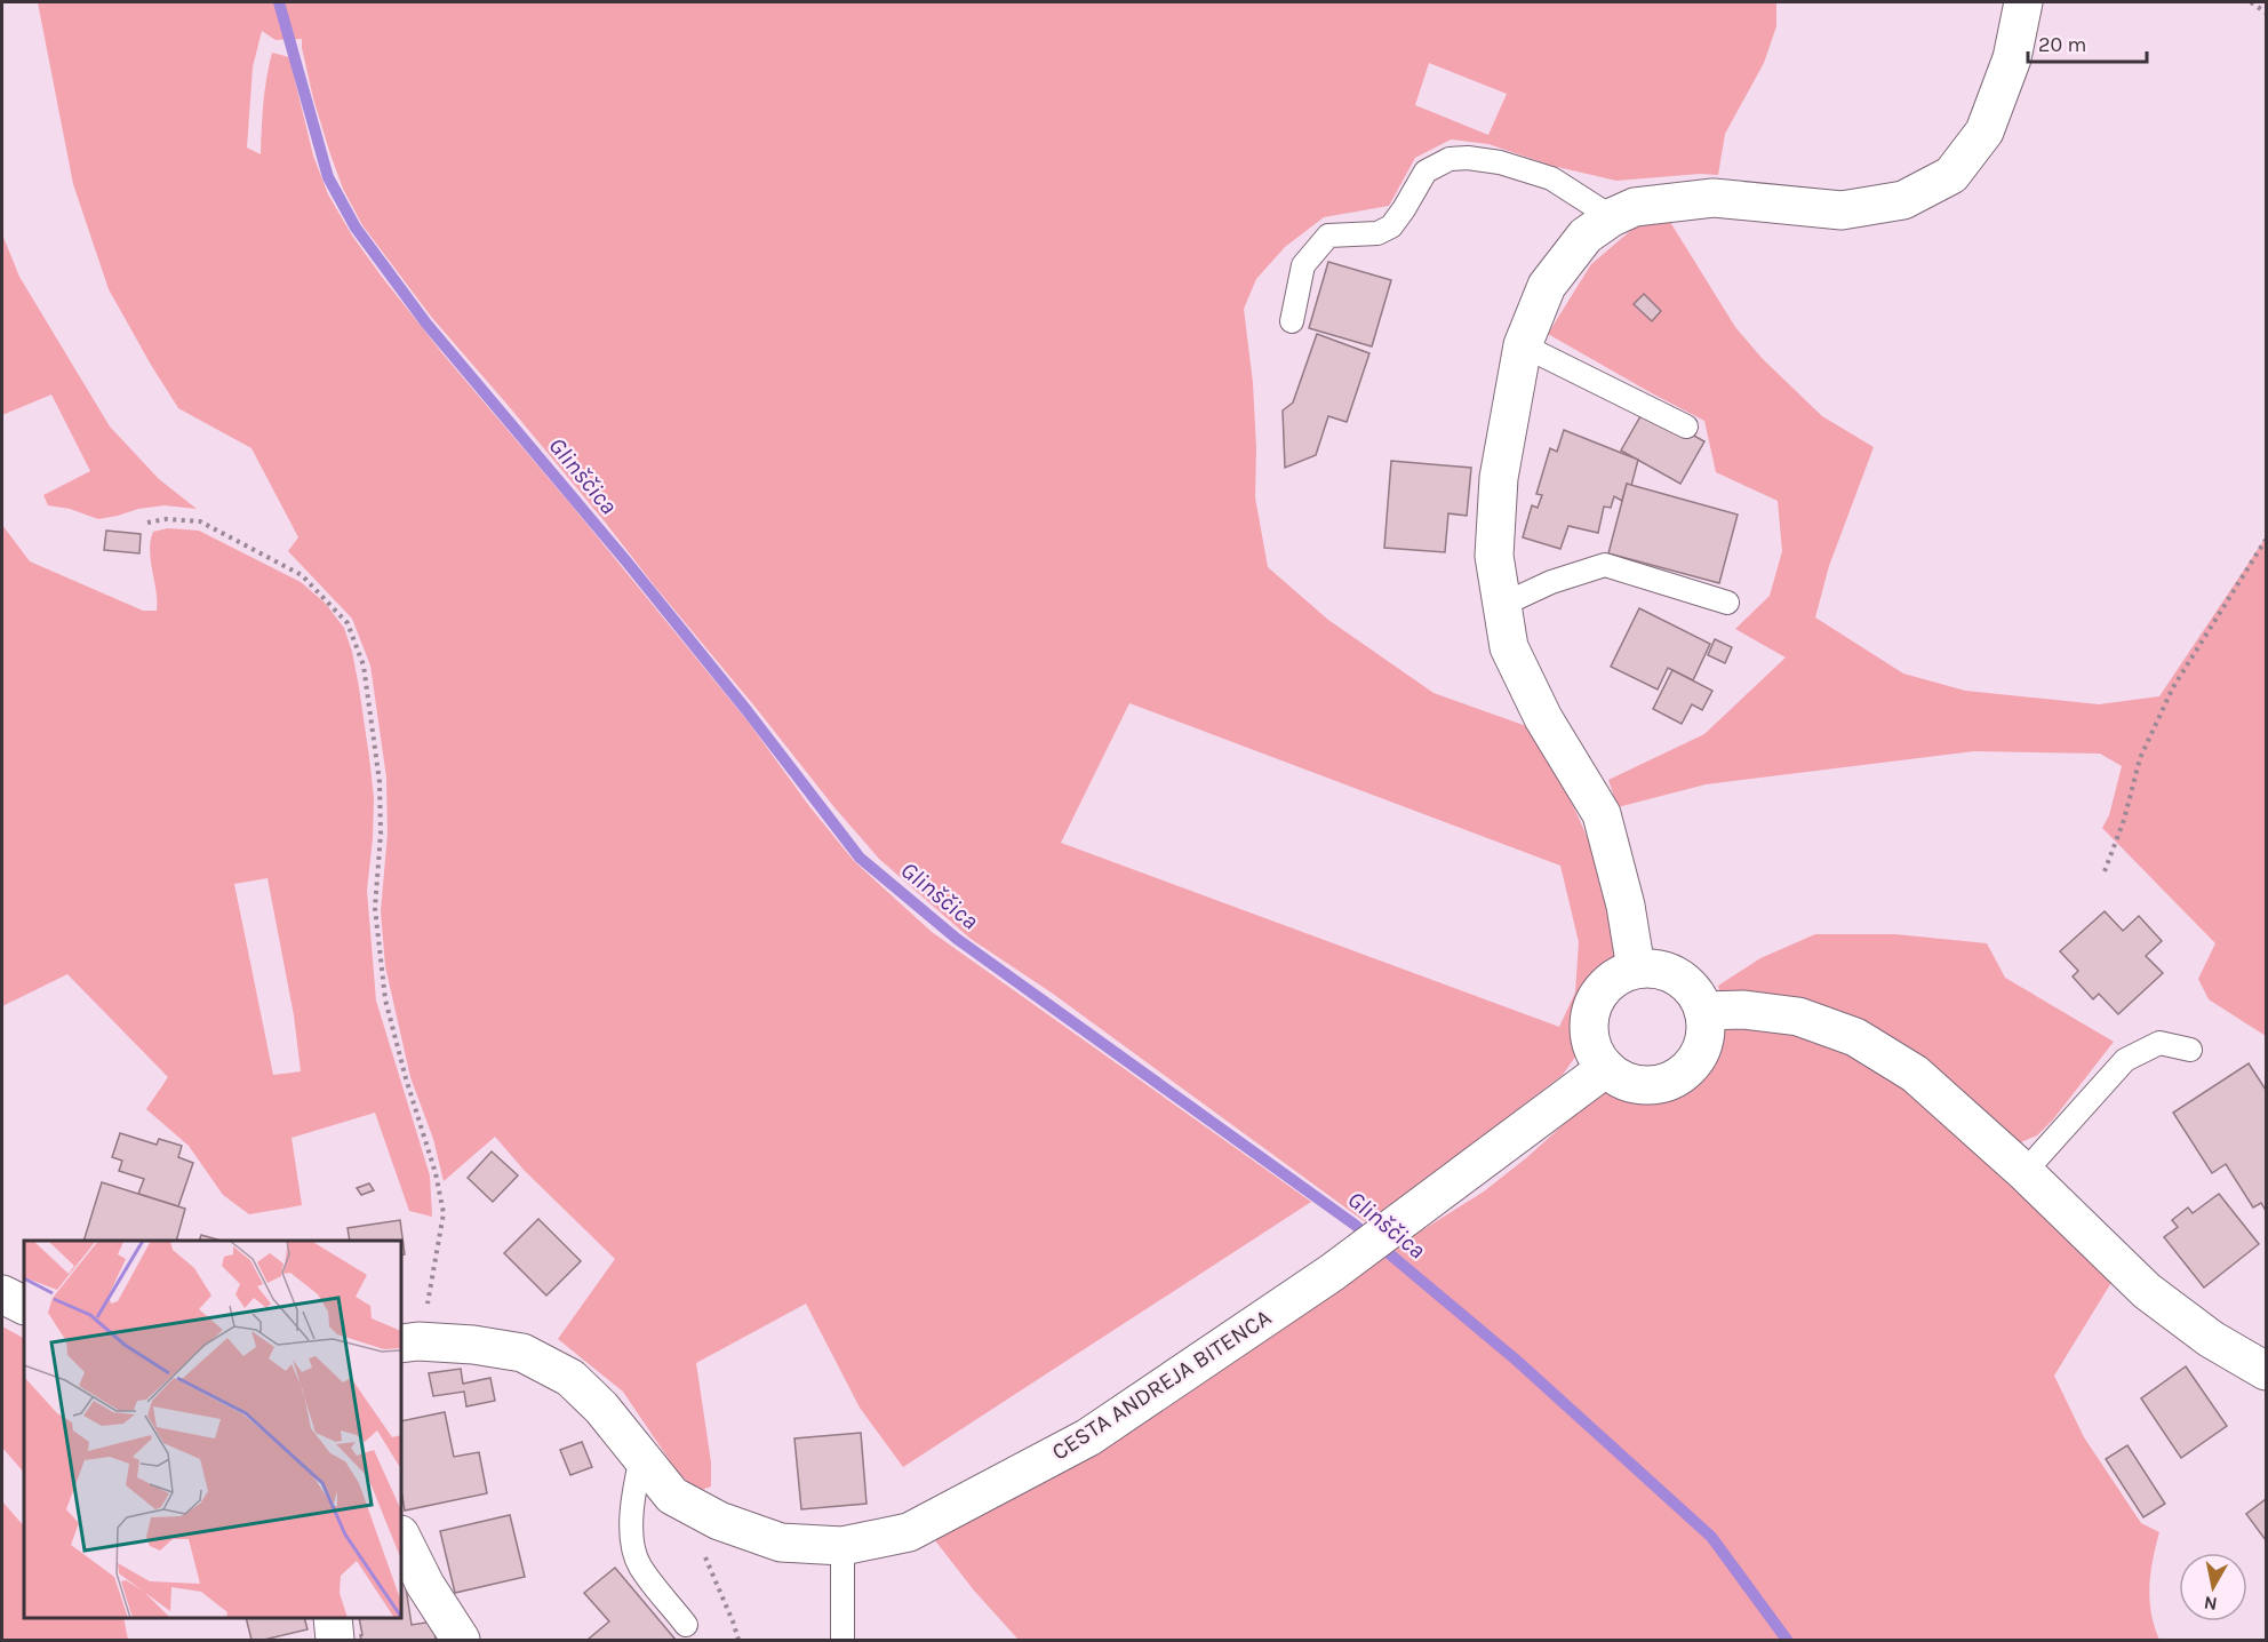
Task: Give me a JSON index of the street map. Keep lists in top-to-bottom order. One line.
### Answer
{"streets":{"street":["CESTA ANDREJA BITENCA"]},"water":["Glinščica"],"scale_bar":"20 m","north":"bottom"}
